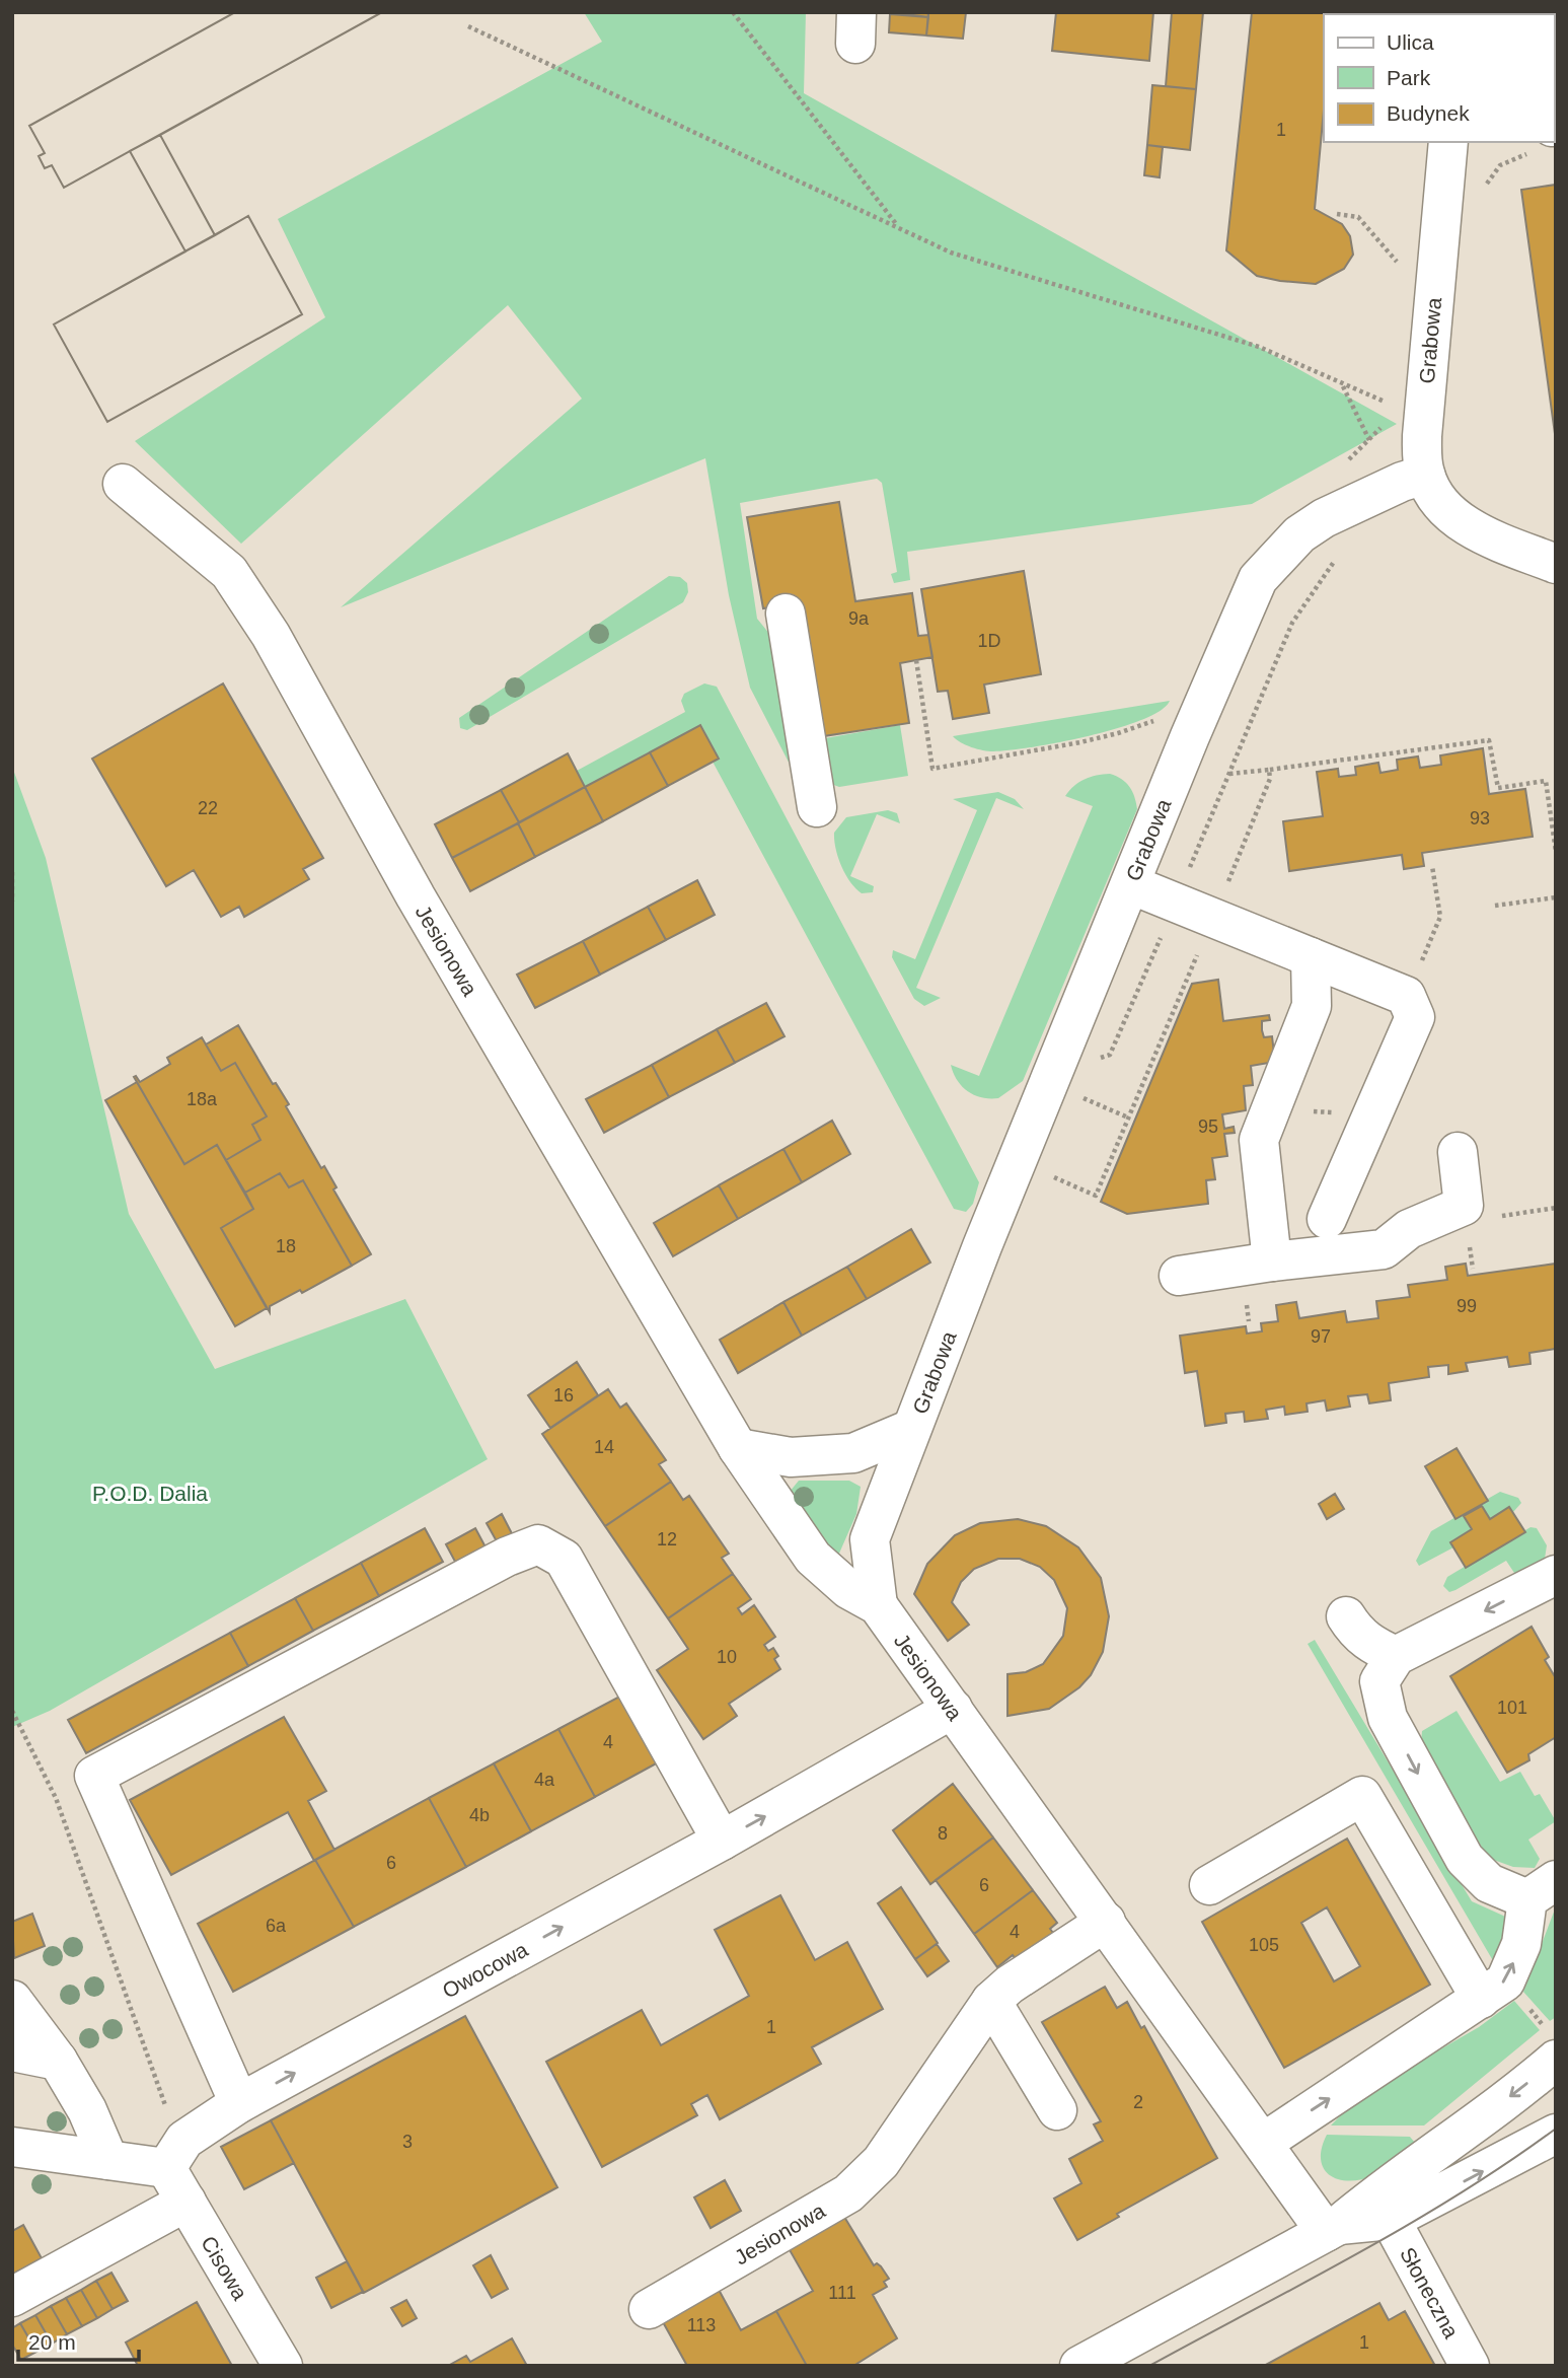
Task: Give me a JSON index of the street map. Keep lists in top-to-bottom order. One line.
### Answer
{"streets":{"street":["Grabowa","Jesionowa","Owocowa","Cisowa","Słoneczna"]},"crossings":[["Grabowa","Jesionowa"],["Jesionowa","Owocowa"],["Owocowa","Cisowa"]],"one_way":["Owocowa"],"parks":["P.O.D. Dalia"],"house_numbers":["1","9a","1D","22","93","18a","95","18","99","97","16","14","12","10","101","4","4a","4b","8","6","6","6a","4","105","1","2","3","111","113","1"],"legend":["Ulica","Park","Budynek"],"scale_bar":"20 m"}
